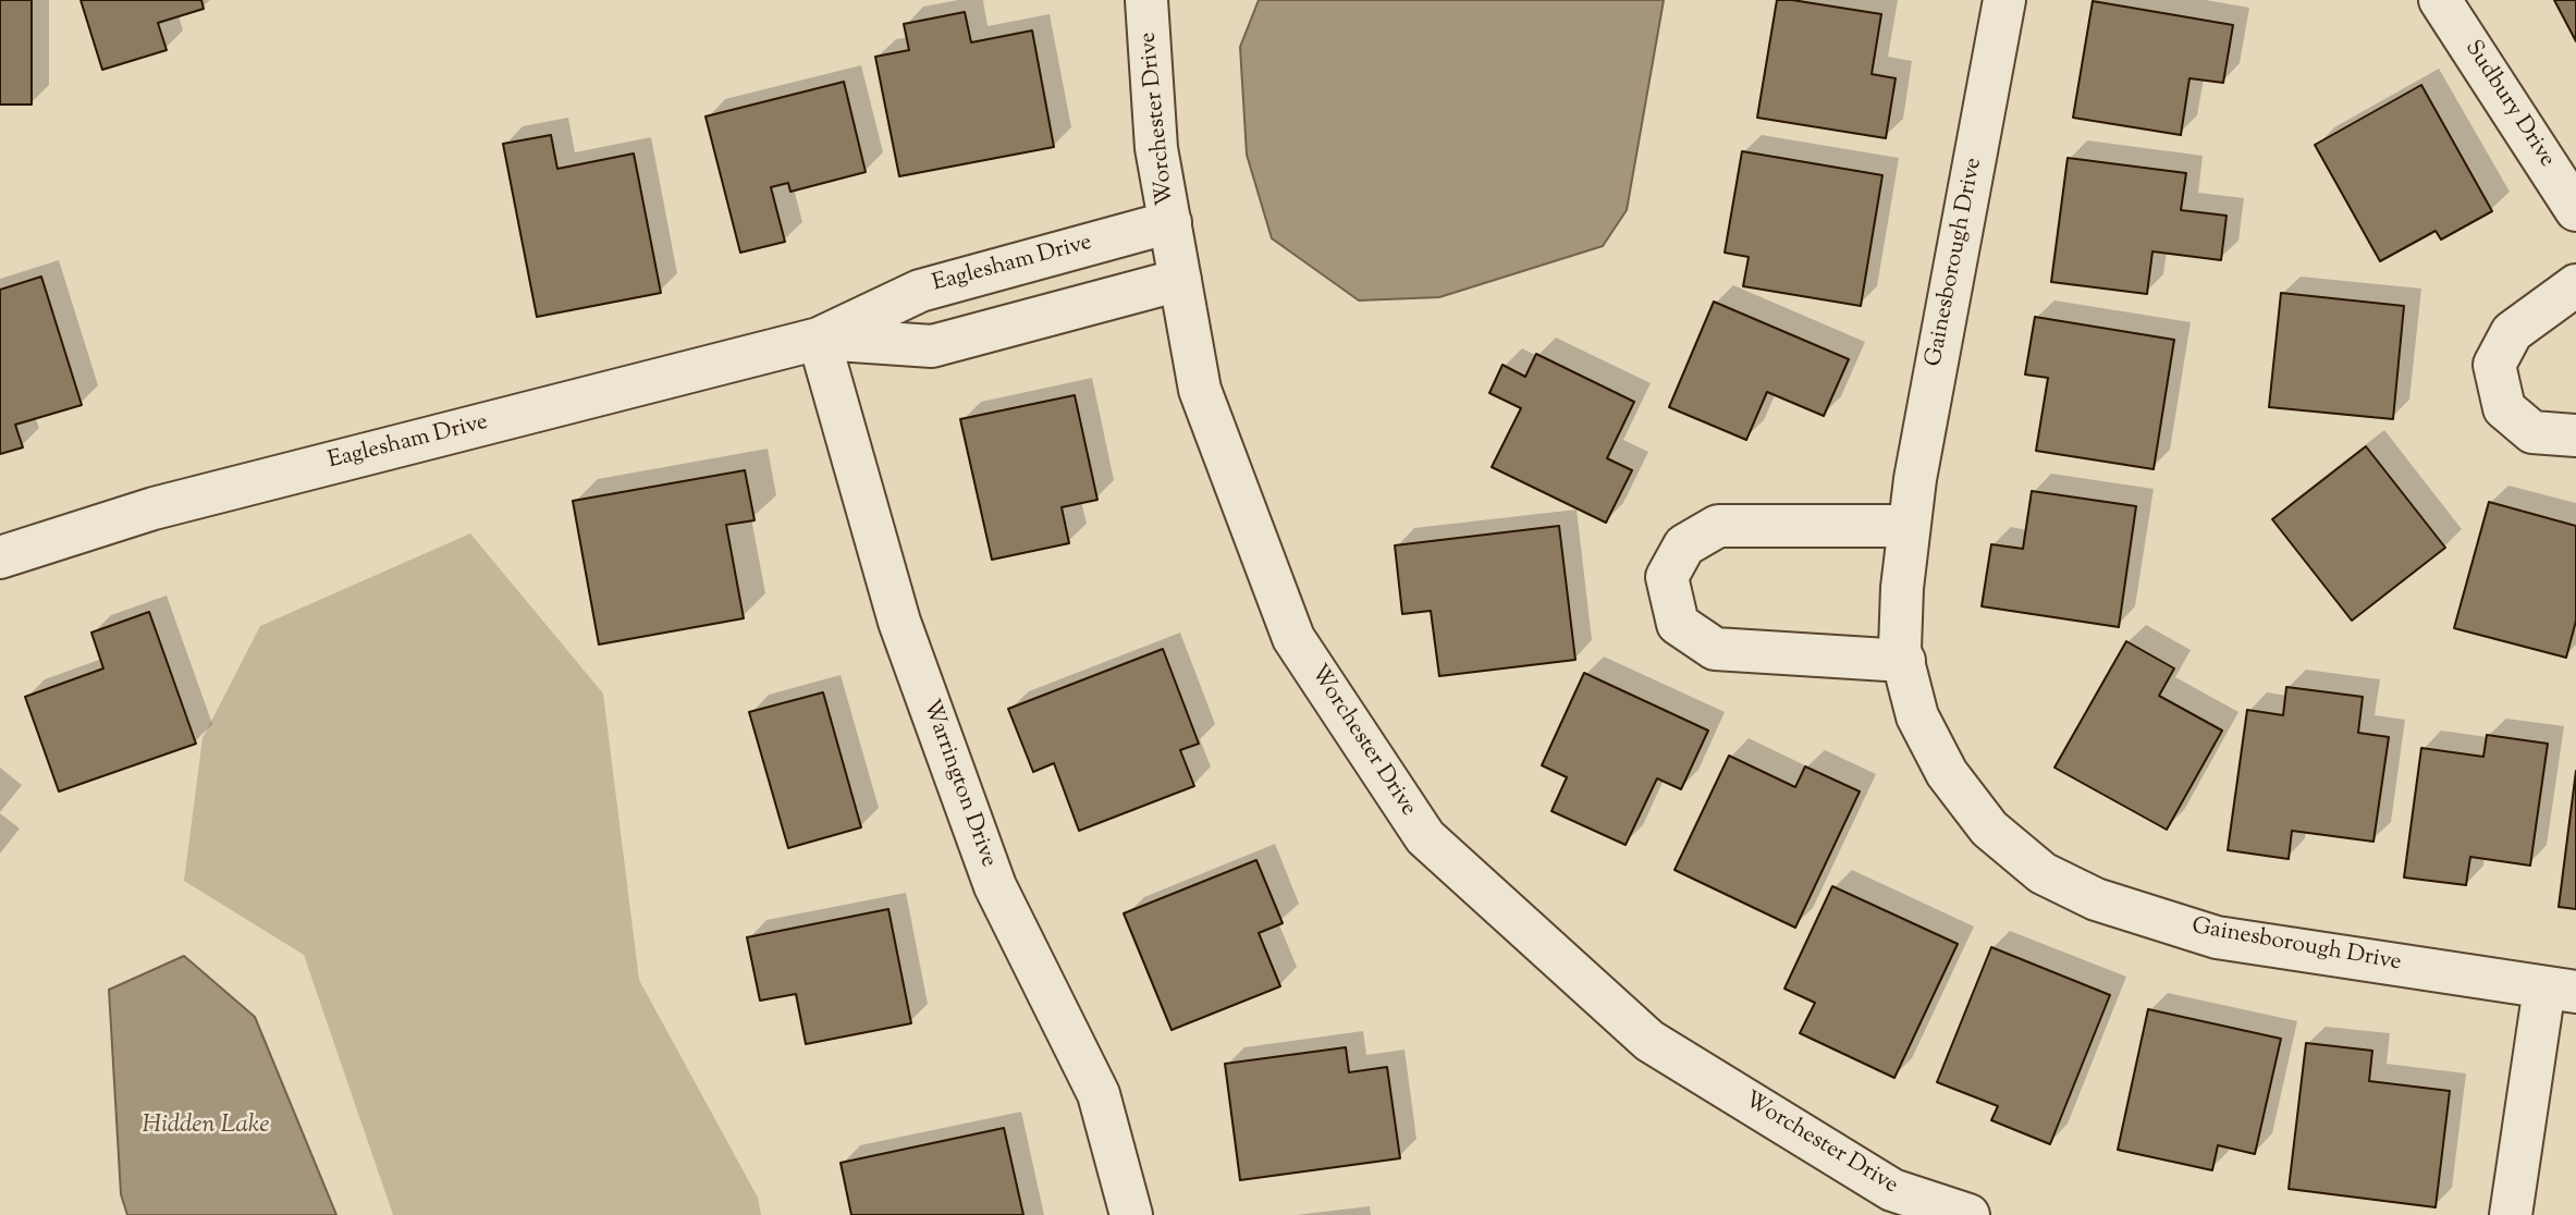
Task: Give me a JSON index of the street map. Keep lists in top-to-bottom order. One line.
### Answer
{"streets":{"street":["Sudbury Drive","Worchester Drive","Gainesborough Drive","Eaglesham Drive","Warrington Drive"]},"crossings":[["Worchester Drive","Eaglesham Drive"],["Eaglesham Drive","Warrington Drive"]],"water":["Hidden Lake"]}
